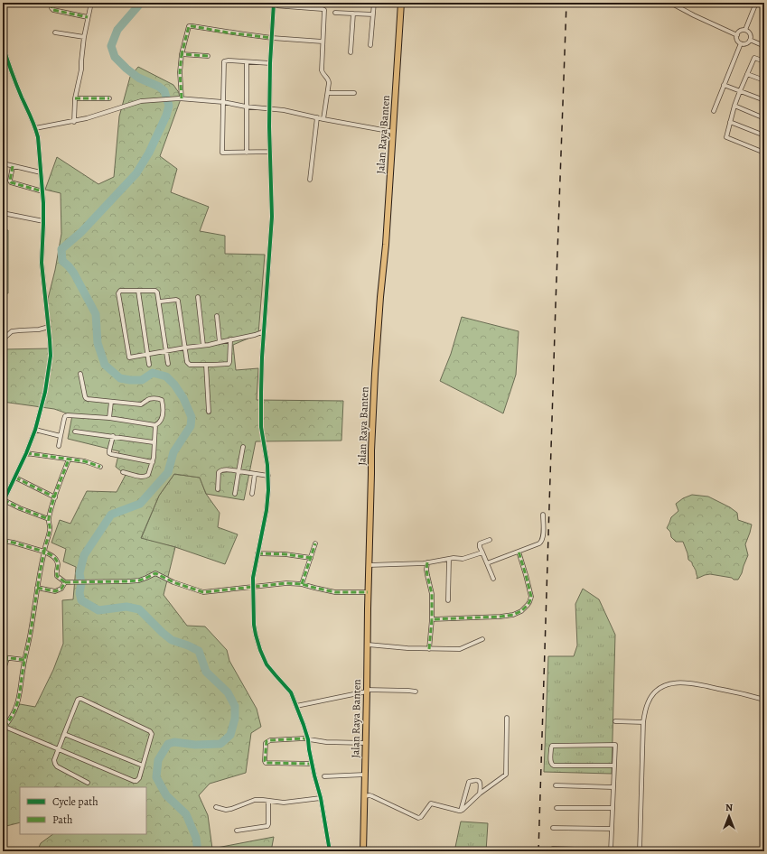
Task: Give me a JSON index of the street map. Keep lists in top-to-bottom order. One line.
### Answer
{"streets":{"main road":["Jalan Raya Banten"]},"legend":["Cycle path","Path"],"north":"top"}
